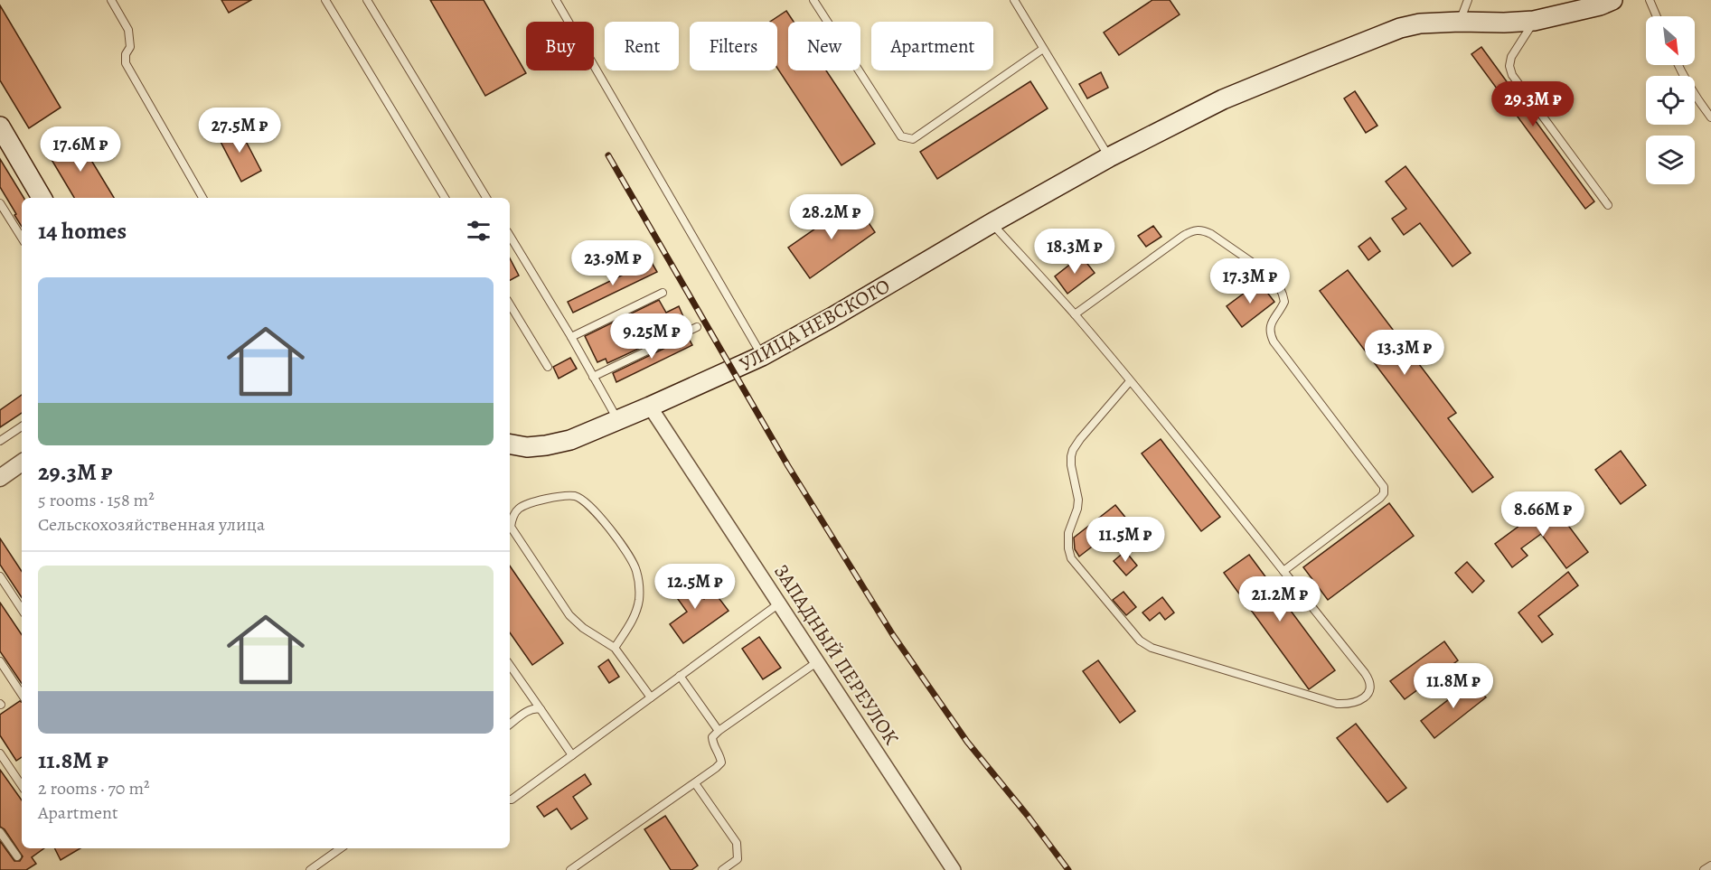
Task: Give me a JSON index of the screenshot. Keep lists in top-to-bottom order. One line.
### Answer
{"streets":{"main road":["УЛИЦА НЕВСКОГО"],"street":["ЗАПАДНЫЙ ПЕРЕУЛОК"]},"crossings":[["УЛИЦА НЕВСКОГО","ЗАПАДНЫЙ ПЕРЕУЛОК"]],"north":"bottom right","page":{"chip":["Buy","Rent","Filters","New","Apartment"],"price":["29.3M ₽","27.5M ₽","17.6M ₽","28.2M ₽","18.3M ₽","23.9M ₽","17.3M ₽","9.25M ₽","13.3M ₽","8.66M ₽","11.5M ₽","12.5M ₽","21.2M ₽","11.8M ₽"],"heading":"14 homes","list":[{"name":"29.3M ₽","note":"5 rooms · 158 m² · Сельскохозяйственная улица"},{"name":"11.8M ₽","note":"2 rooms · 70 m² · Apartment"}]}}
